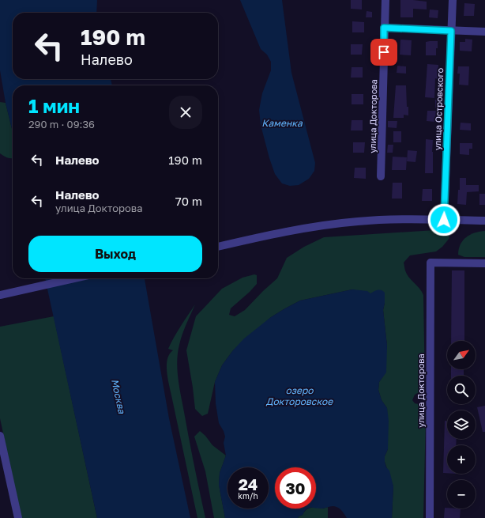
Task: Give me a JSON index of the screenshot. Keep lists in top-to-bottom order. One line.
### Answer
{"streets":{"street":["улица Островского","улица Докторова"]},"water":["Каменка","озеро Докторовское","Москва"],"north":"top right","page":{"turn":["190 m","Налево"],"heading":["1 мин","290 m · 09:36"],"list":[{"name":"Налево","value":"190 m"},{"name":"Налево","note":"улица Докторова","value":"70 m"}],"buttons":"Выход","map_buttons":["+","−"],"speed":"24 km/h","limit":"30"}}
